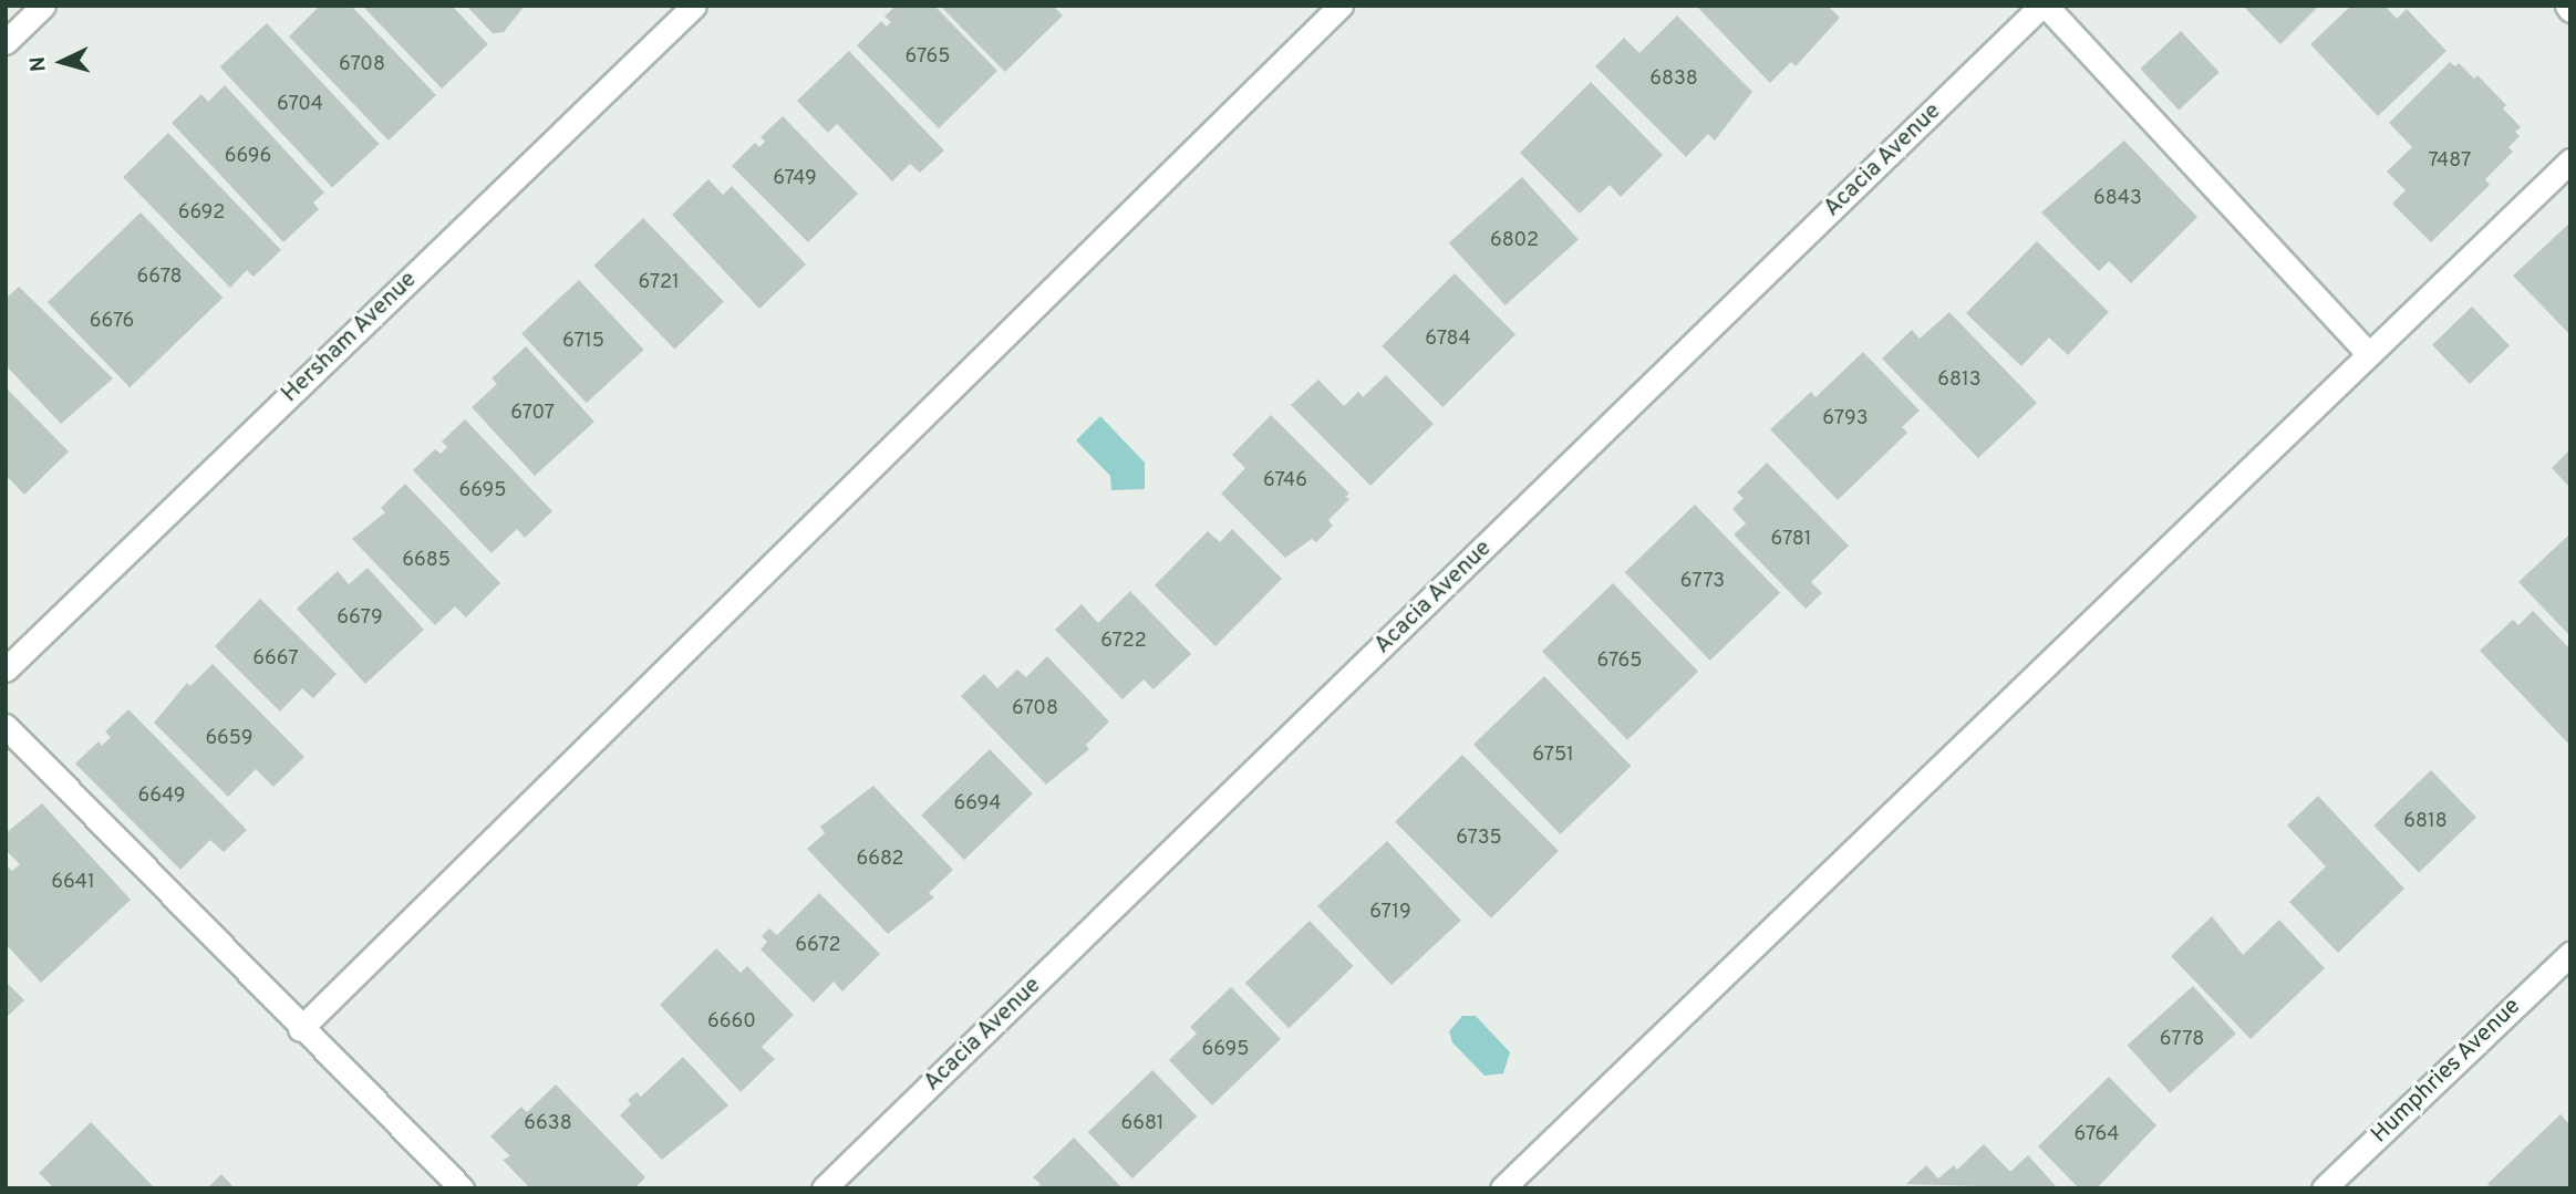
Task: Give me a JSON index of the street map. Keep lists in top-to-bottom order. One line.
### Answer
{"streets":{"street":["Acacia Avenue","Hersham Avenue","Humphries Avenue"]},"house_numbers":["6765","6708","6838","6704","6696","7487","6749","6843","6692","6802","6678","6721","6676","6784","6715","6813","6707","6793","6746","6695","6781","6685","6773","6679","6722","6667","6765","6708","6659","6751","6649","6694","6818","6735","6682","6641","6719","6672","6660","6778","6695","6638","6681","6764"],"north":"left"}
